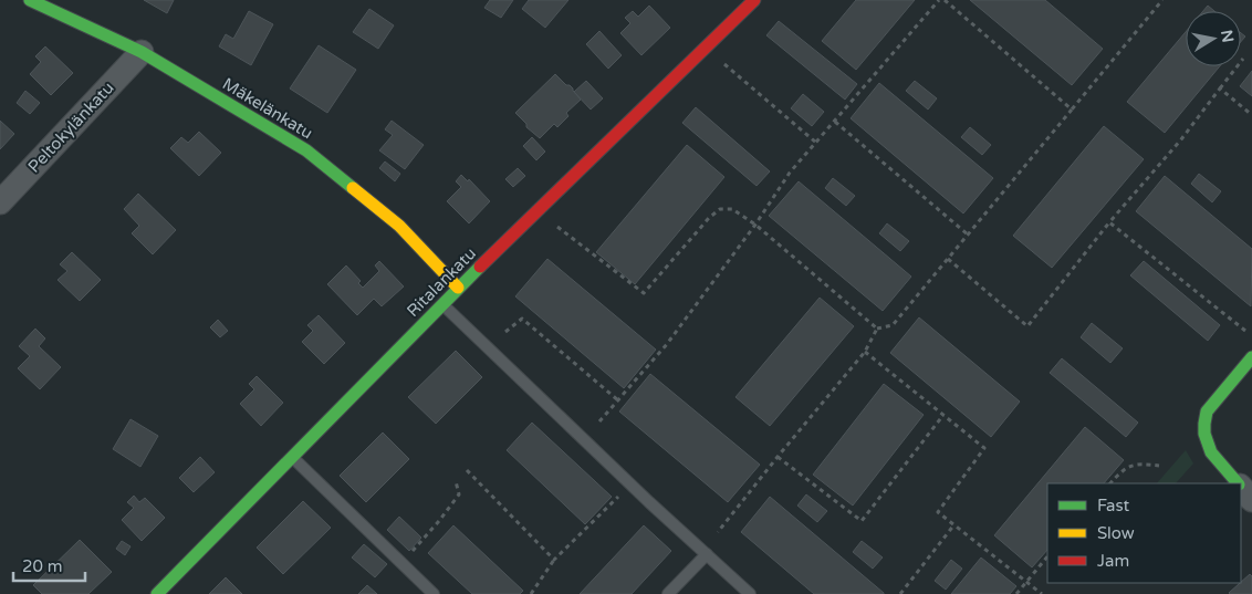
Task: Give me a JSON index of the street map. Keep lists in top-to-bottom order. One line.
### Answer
{"streets":{"street":["Mäkelänkatu","Peltokylänkatu","Ritalankatu"]},"crossings":[["Mäkelänkatu","Peltokylänkatu"],["Mäkelänkatu","Ritalankatu"]],"legend":["Fast","Slow","Jam"],"scale_bar":"20 m","north":"right"}
